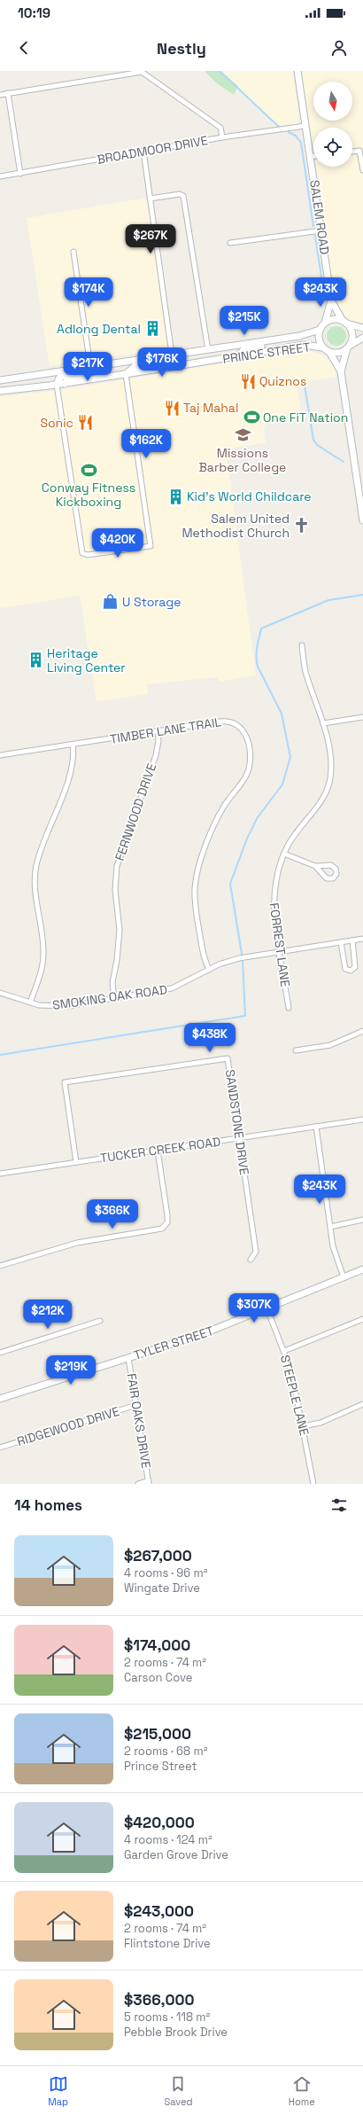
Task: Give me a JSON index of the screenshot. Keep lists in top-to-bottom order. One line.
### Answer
{"streets":{"main road":["SALEM ROAD","PRINCE STREET","TYLER STREET"],"street":["BROADMOOR DRIVE","TIMBER LANE TRAIL","FERNWOOD DRIVE","FORREST LANE","SMOKING OAK ROAD","SANDSTONE DRIVE","TUCKER CREEK ROAD","STEEPLE LANE","FAIR OAKS DRIVE","RIDGEWOOD DRIVE"]},"crossings":[["BROADMOOR DRIVE","SALEM ROAD"],["SALEM ROAD","PRINCE STREET"],["TIMBER LANE TRAIL","FERNWOOD DRIVE"],["TIMBER LANE TRAIL","SMOKING OAK ROAD"],["FERNWOOD DRIVE","SMOKING OAK ROAD"],["FORREST LANE","SMOKING OAK ROAD"],["SANDSTONE DRIVE","TUCKER CREEK ROAD"],["TYLER STREET","STEEPLE LANE"],["TYLER STREET","FAIR OAKS DRIVE"],["FAIR OAKS DRIVE","RIDGEWOOD DRIVE"]],"places":{"building":["Adlong Dental","Kid's World Childcare","Heritage Living Center"],"restaurant":["Quiznos","Taj Mahal","Sonic"],"sports":["One FiT Nation","Conway Fitness Kickboxing"],"school or university":["Missions Barber College"],"church":["Salem United Methodist Church"],"shop":["U Storage"]},"north":"bottom","page":{"status":"10:19","header":"Nestly","price":["$267K","$174K","$243K","$215K","$176K","$217K","$162K","$420K","$438K","$243K","$366K","$307K","$212K","$219K"],"heading":"14 homes","list":[{"name":"$267,000","note":"4 rooms · 96 m² · Wingate Drive"},{"name":"$174,000","note":"2 rooms · 74 m² · Carson Cove"},{"name":"$215,000","note":"2 rooms · 68 m² · Prince Street"},{"name":"$420,000","note":"4 rooms · 124 m² · Garden Grove Drive"},{"name":"$243,000","note":"2 rooms · 74 m² · Flintstone Drive"},{"name":"$366,000","note":"5 rooms · 118 m² · Pebble Brook Drive"}],"tabs":["Map","Saved","Home"]}}
